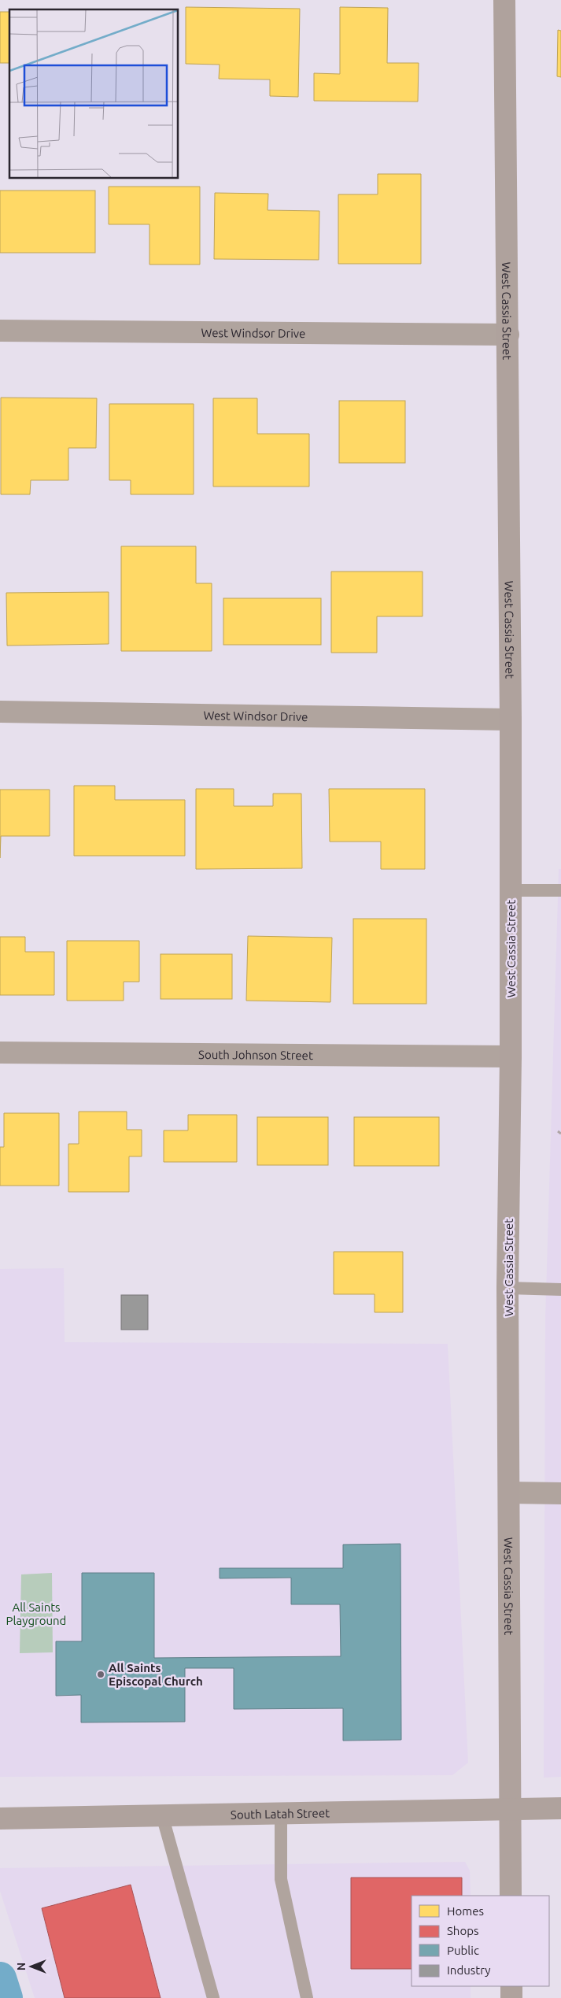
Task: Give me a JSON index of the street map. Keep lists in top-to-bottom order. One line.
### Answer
{"streets":{"street":["West Cassia Street","West Windsor Drive","South Johnson Street","South Latah Street"]},"crossings":[["West Cassia Street","West Windsor Drive"],["West Cassia Street","South Johnson Street"],["West Cassia Street","South Latah Street"]],"parks":["All Saints Playground"],"places":["All Saints Episcopal Church"],"legend":["Homes","Shops","Public","Industry"],"north":"left"}
